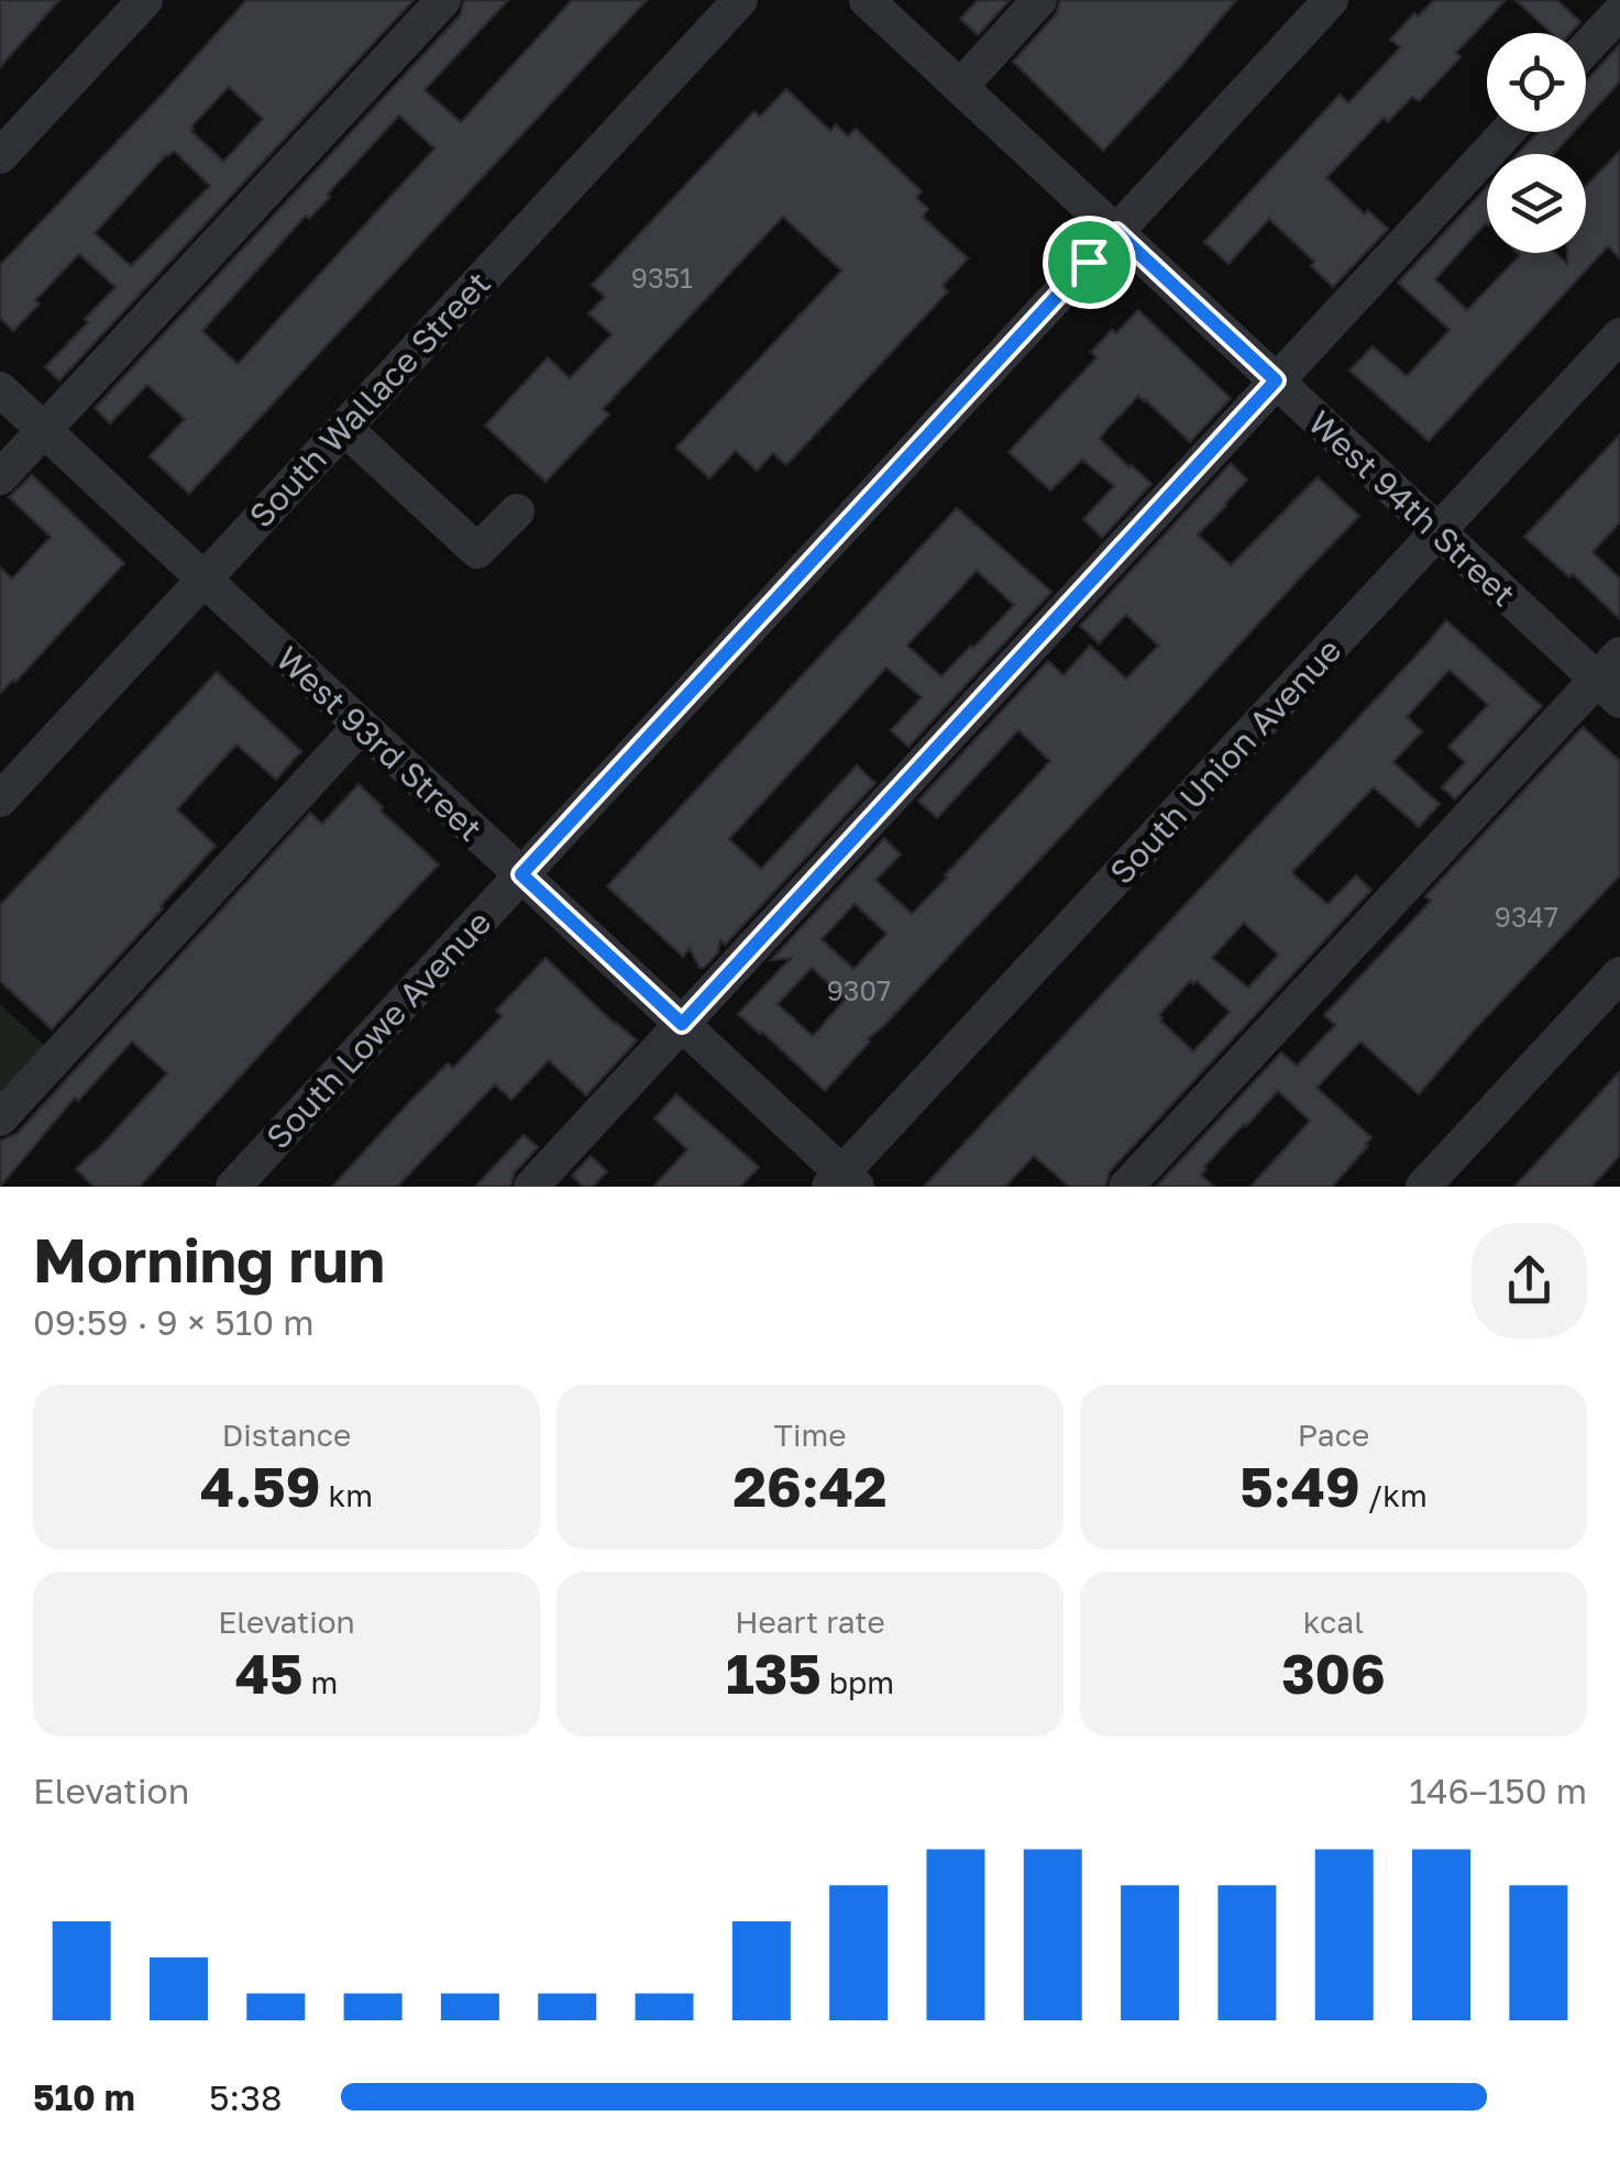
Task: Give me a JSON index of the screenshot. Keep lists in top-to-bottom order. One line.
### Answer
{"streets":{"street":["South Wallace Street","West 94th Street","West 93rd Street","South Union Avenue","South Lowe Avenue"]},"crossings":[["South Wallace Street","West 93rd Street"],["West 94th Street","South Union Avenue"],["West 94th Street","South Lowe Avenue"],["West 93rd Street","South Union Avenue"],["West 93rd Street","South Lowe Avenue"]],"house_numbers":["9351","9347","9307"],"page":{"heading":["Morning run","09:59 · 9 × 510 m"],"stats":[["Distance","4.59 km"],["Time","26:42"],["Pace","5:49 /km"],["Elevation","45 m"],["Heart rate","135 bpm"],["kcal","306"]],"chart":["Elevation","146–150 m"],"list":[{"name":"510 m","note":"5:38"}]}}
